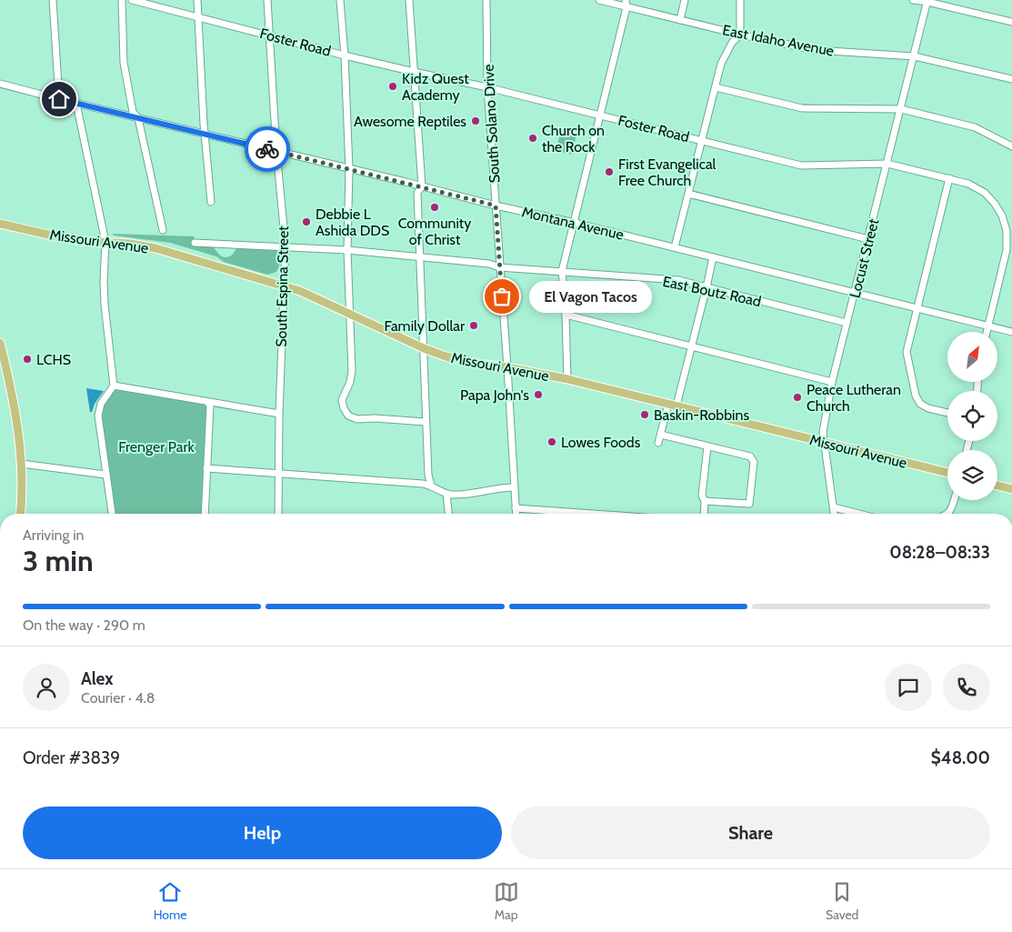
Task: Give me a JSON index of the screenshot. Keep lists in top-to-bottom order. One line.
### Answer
{"streets":{"main road":["Missouri Avenue"],"street":["East Idaho Avenue","Foster Road","South Solano Drive","Montana Avenue","Locust Street","South Espina Street","East Boutz Road"]},"crossings":[["East Idaho Avenue","Locust Street"],["Foster Road","South Solano Drive"],["Foster Road","Montana Avenue"],["Foster Road","Locust Street"],["Foster Road","South Espina Street"],["South Solano Drive","Montana Avenue"],["South Solano Drive","Missouri Avenue"],["South Solano Drive","East Boutz Road"],["Montana Avenue","Locust Street"],["Montana Avenue","South Espina Street"],["Missouri Avenue","Locust Street"],["Missouri Avenue","South Espina Street"],["Locust Street","East Boutz Road"],["South Espina Street","East Boutz Road"]],"parks":["Frenger Park"],"places":["Kidz Quest Academy","Awesome Reptiles","Church on the Rock","First Evangelical Free Church","Community of Christ","Debbie L Ashida DDS","El Vagon Tacos","Family Dollar","LCHS","Papa John's","Peace Lutheran Church","Baskin-Robbins","Lowes Foods"],"north":"top right","page":{"bubble":"El Vagon Tacos","heading":["3 min","Arriving in","08:28–08:33"],"panel":["Alex","Courier · 4.8","Order #3839","$48.00"],"bar":"On the way · 290 m","buttons":["Help","Share"],"tabs":["Home","Map","Saved"]}}
